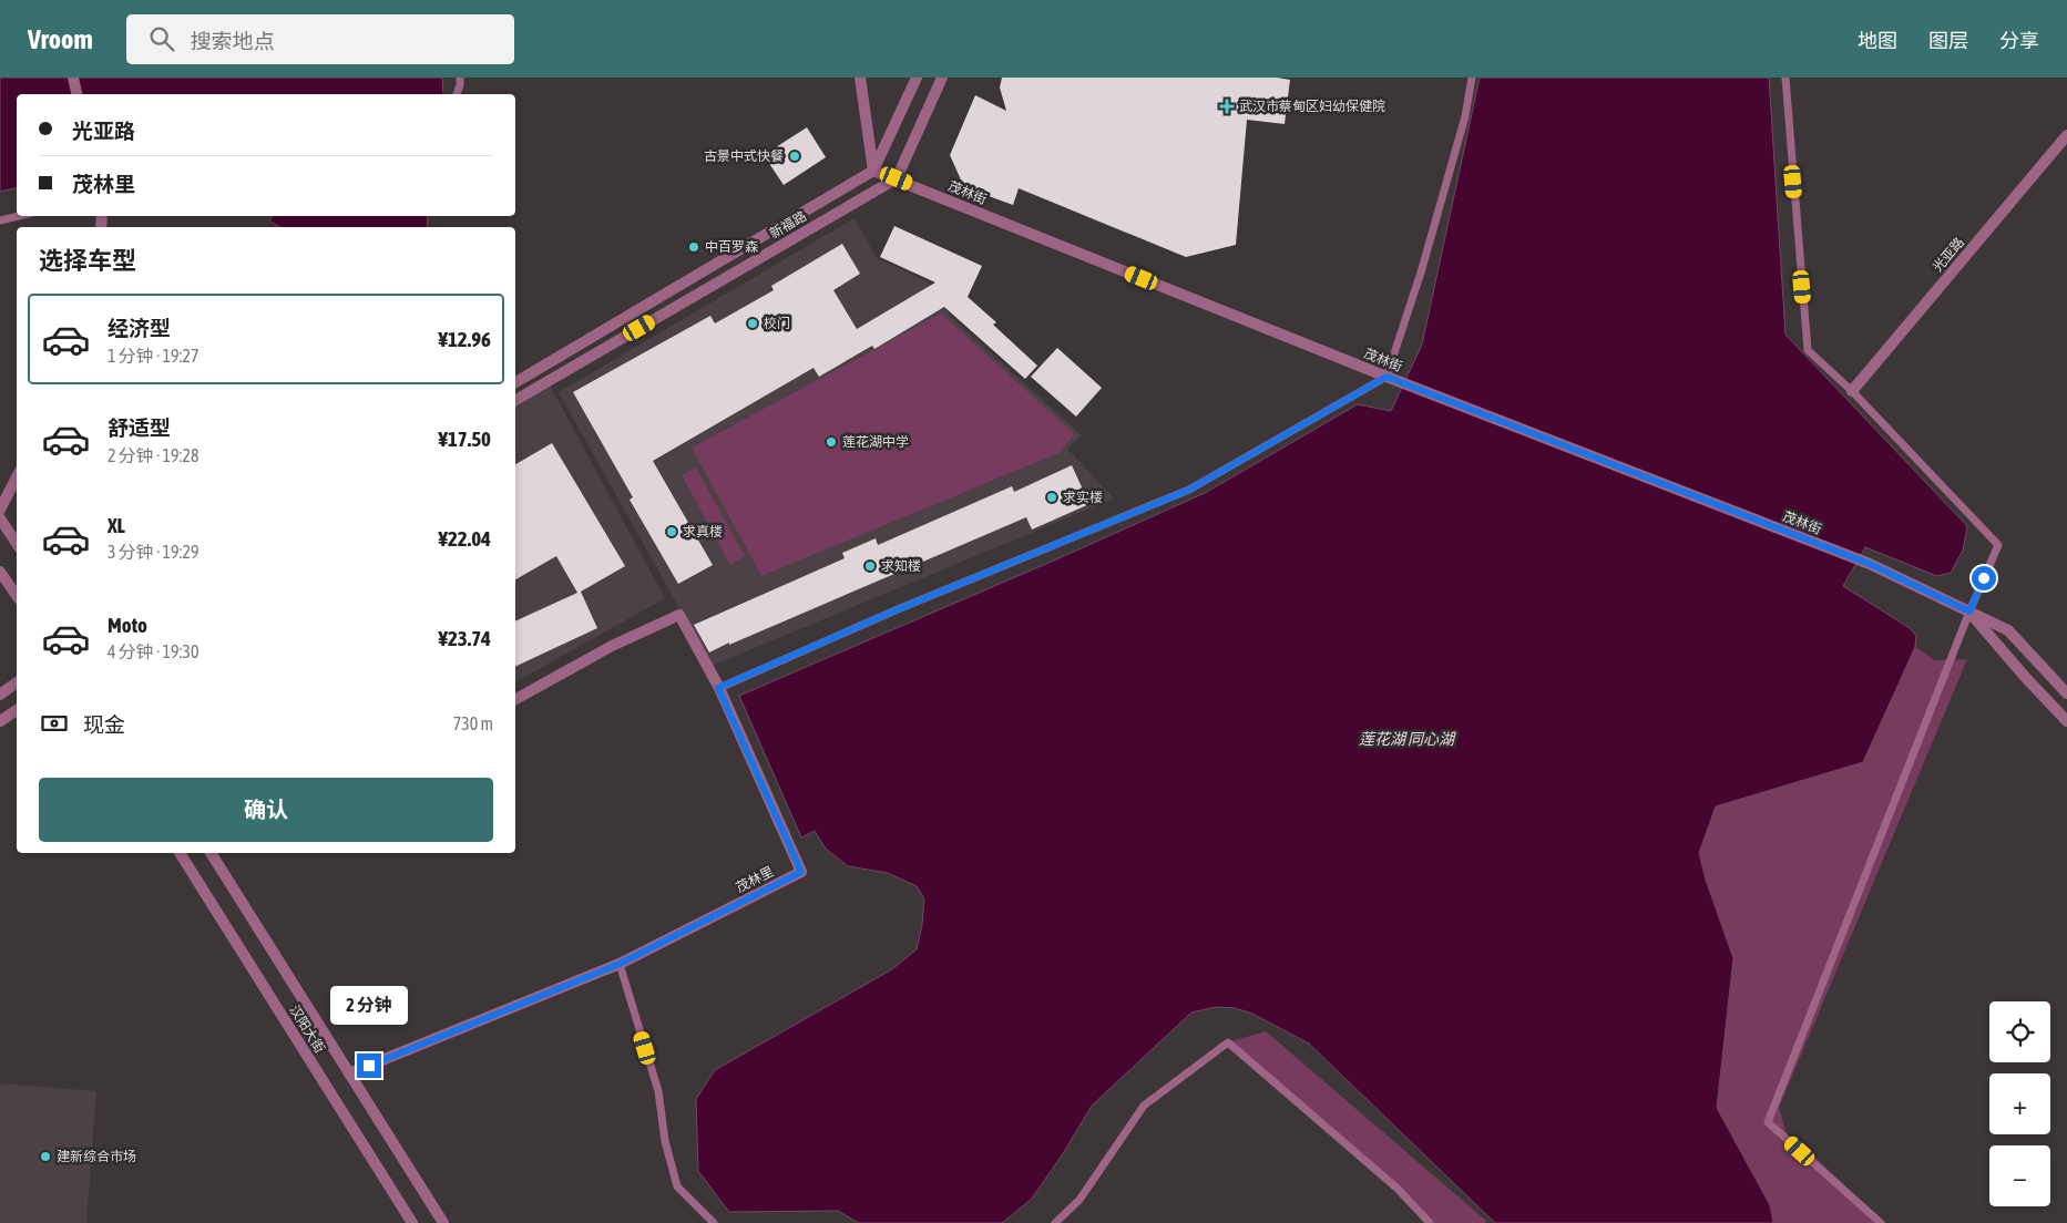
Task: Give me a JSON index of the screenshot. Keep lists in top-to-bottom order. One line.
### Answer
{"streets":{"street":["茂林街","新福路","光亚路","茂林里","汉阳大街"]},"crossings":[["茂林街","新福路"],["茂林里","汉阳大街"]],"water":["莲花湖 同心湖"],"places":{"health":["武汉市蔡甸区妇幼保健院"],"other":["古景中式快餐","中百罗森","校门","莲花湖中学","求实楼","求真楼","求知楼","建新综合市场"]},"page":{"header":"Vroom","search":"搜索地点","nav":["地图","图层","分享"],"banner":["光亚路","茂林里"],"heading":"选择车型","list":[{"name":"经济型","note":"1 分钟 · 19:27","value":"¥12.96"},{"name":"舒适型","note":"2 分钟 · 19:28","value":"¥17.50"},{"name":"XL","note":"3 分钟 · 19:29","value":"¥22.04"},{"name":"Moto","note":"4 分钟 · 19:30","value":"¥23.74"}],"pay":["现金","730 m"],"buttons":"确认","bubble":"2 分钟","map_buttons":["+","−"]}}
